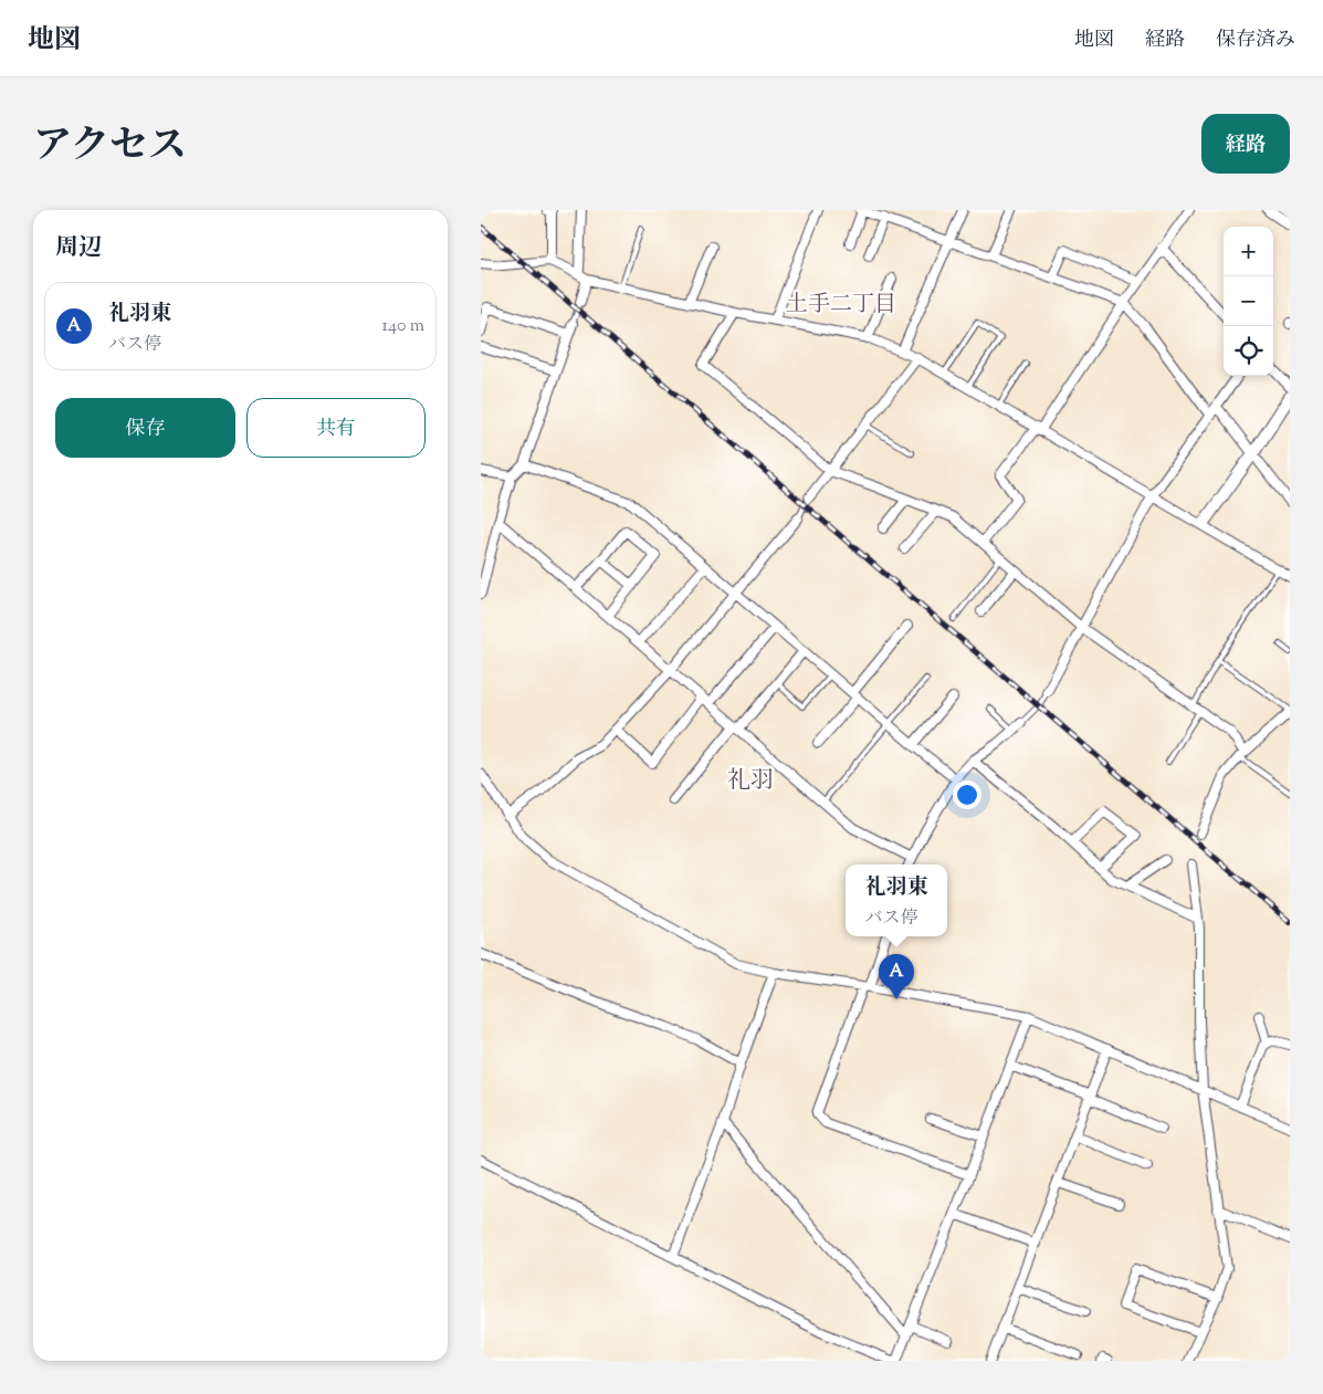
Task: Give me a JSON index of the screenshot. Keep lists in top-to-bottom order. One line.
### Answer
{"districts":["土手二丁目","礼羽"],"page":{"header":"地図","nav":["地図","経路","保存済み"],"title":"アクセス","buttons":["経路",["保存","共有"]],"heading":"周辺","map_buttons":["+","−"],"list":[{"mark":"A","name":"礼羽東","note":"バス停","value":"140 m"}],"popup":["礼羽東","バス停"],"pins":"A"}}
